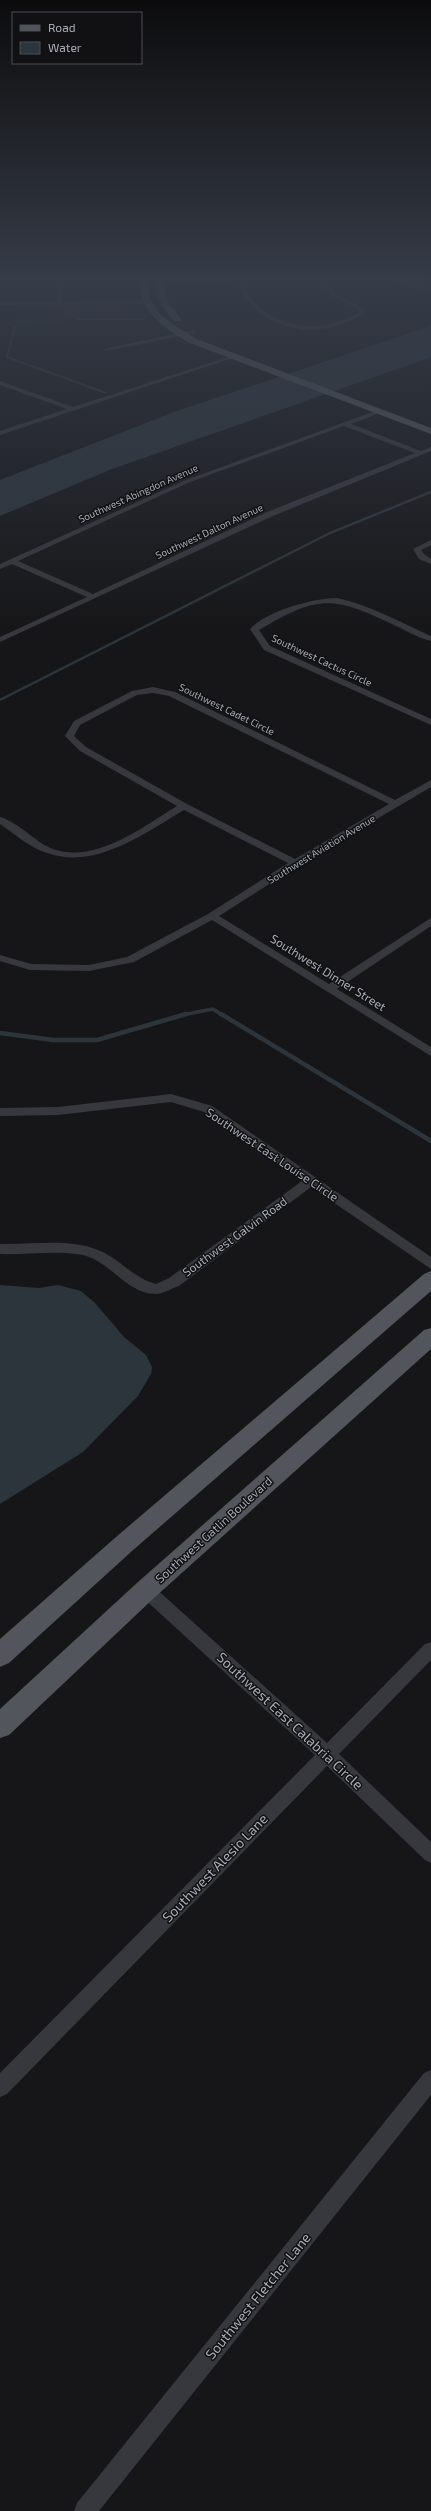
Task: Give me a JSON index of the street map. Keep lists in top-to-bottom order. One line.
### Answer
{"streets":{"main road":["Southwest Gatlin Boulevard"],"street":["Southwest Abingdon Avenue","Southwest Dalton Avenue","Southwest Cactus Circle","Southwest Cadet Circle","Southwest Aviation Avenue","Southwest Dinner Street","Southwest East Louise Circle","Southwest Galvin Road","Southwest East Calabria Circle","Southwest Alesio Lane","Southwest Fletcher Lane"]},"crossings":[["Southwest Cadet Circle","Southwest Aviation Avenue"],["Southwest Aviation Avenue","Southwest Dinner Street"],["Southwest East Louise Circle","Southwest Galvin Road"],["Southwest Gatlin Boulevard","Southwest East Calabria Circle"],["Southwest East Calabria Circle","Southwest Alesio Lane"]],"legend":["Road","Water"]}
